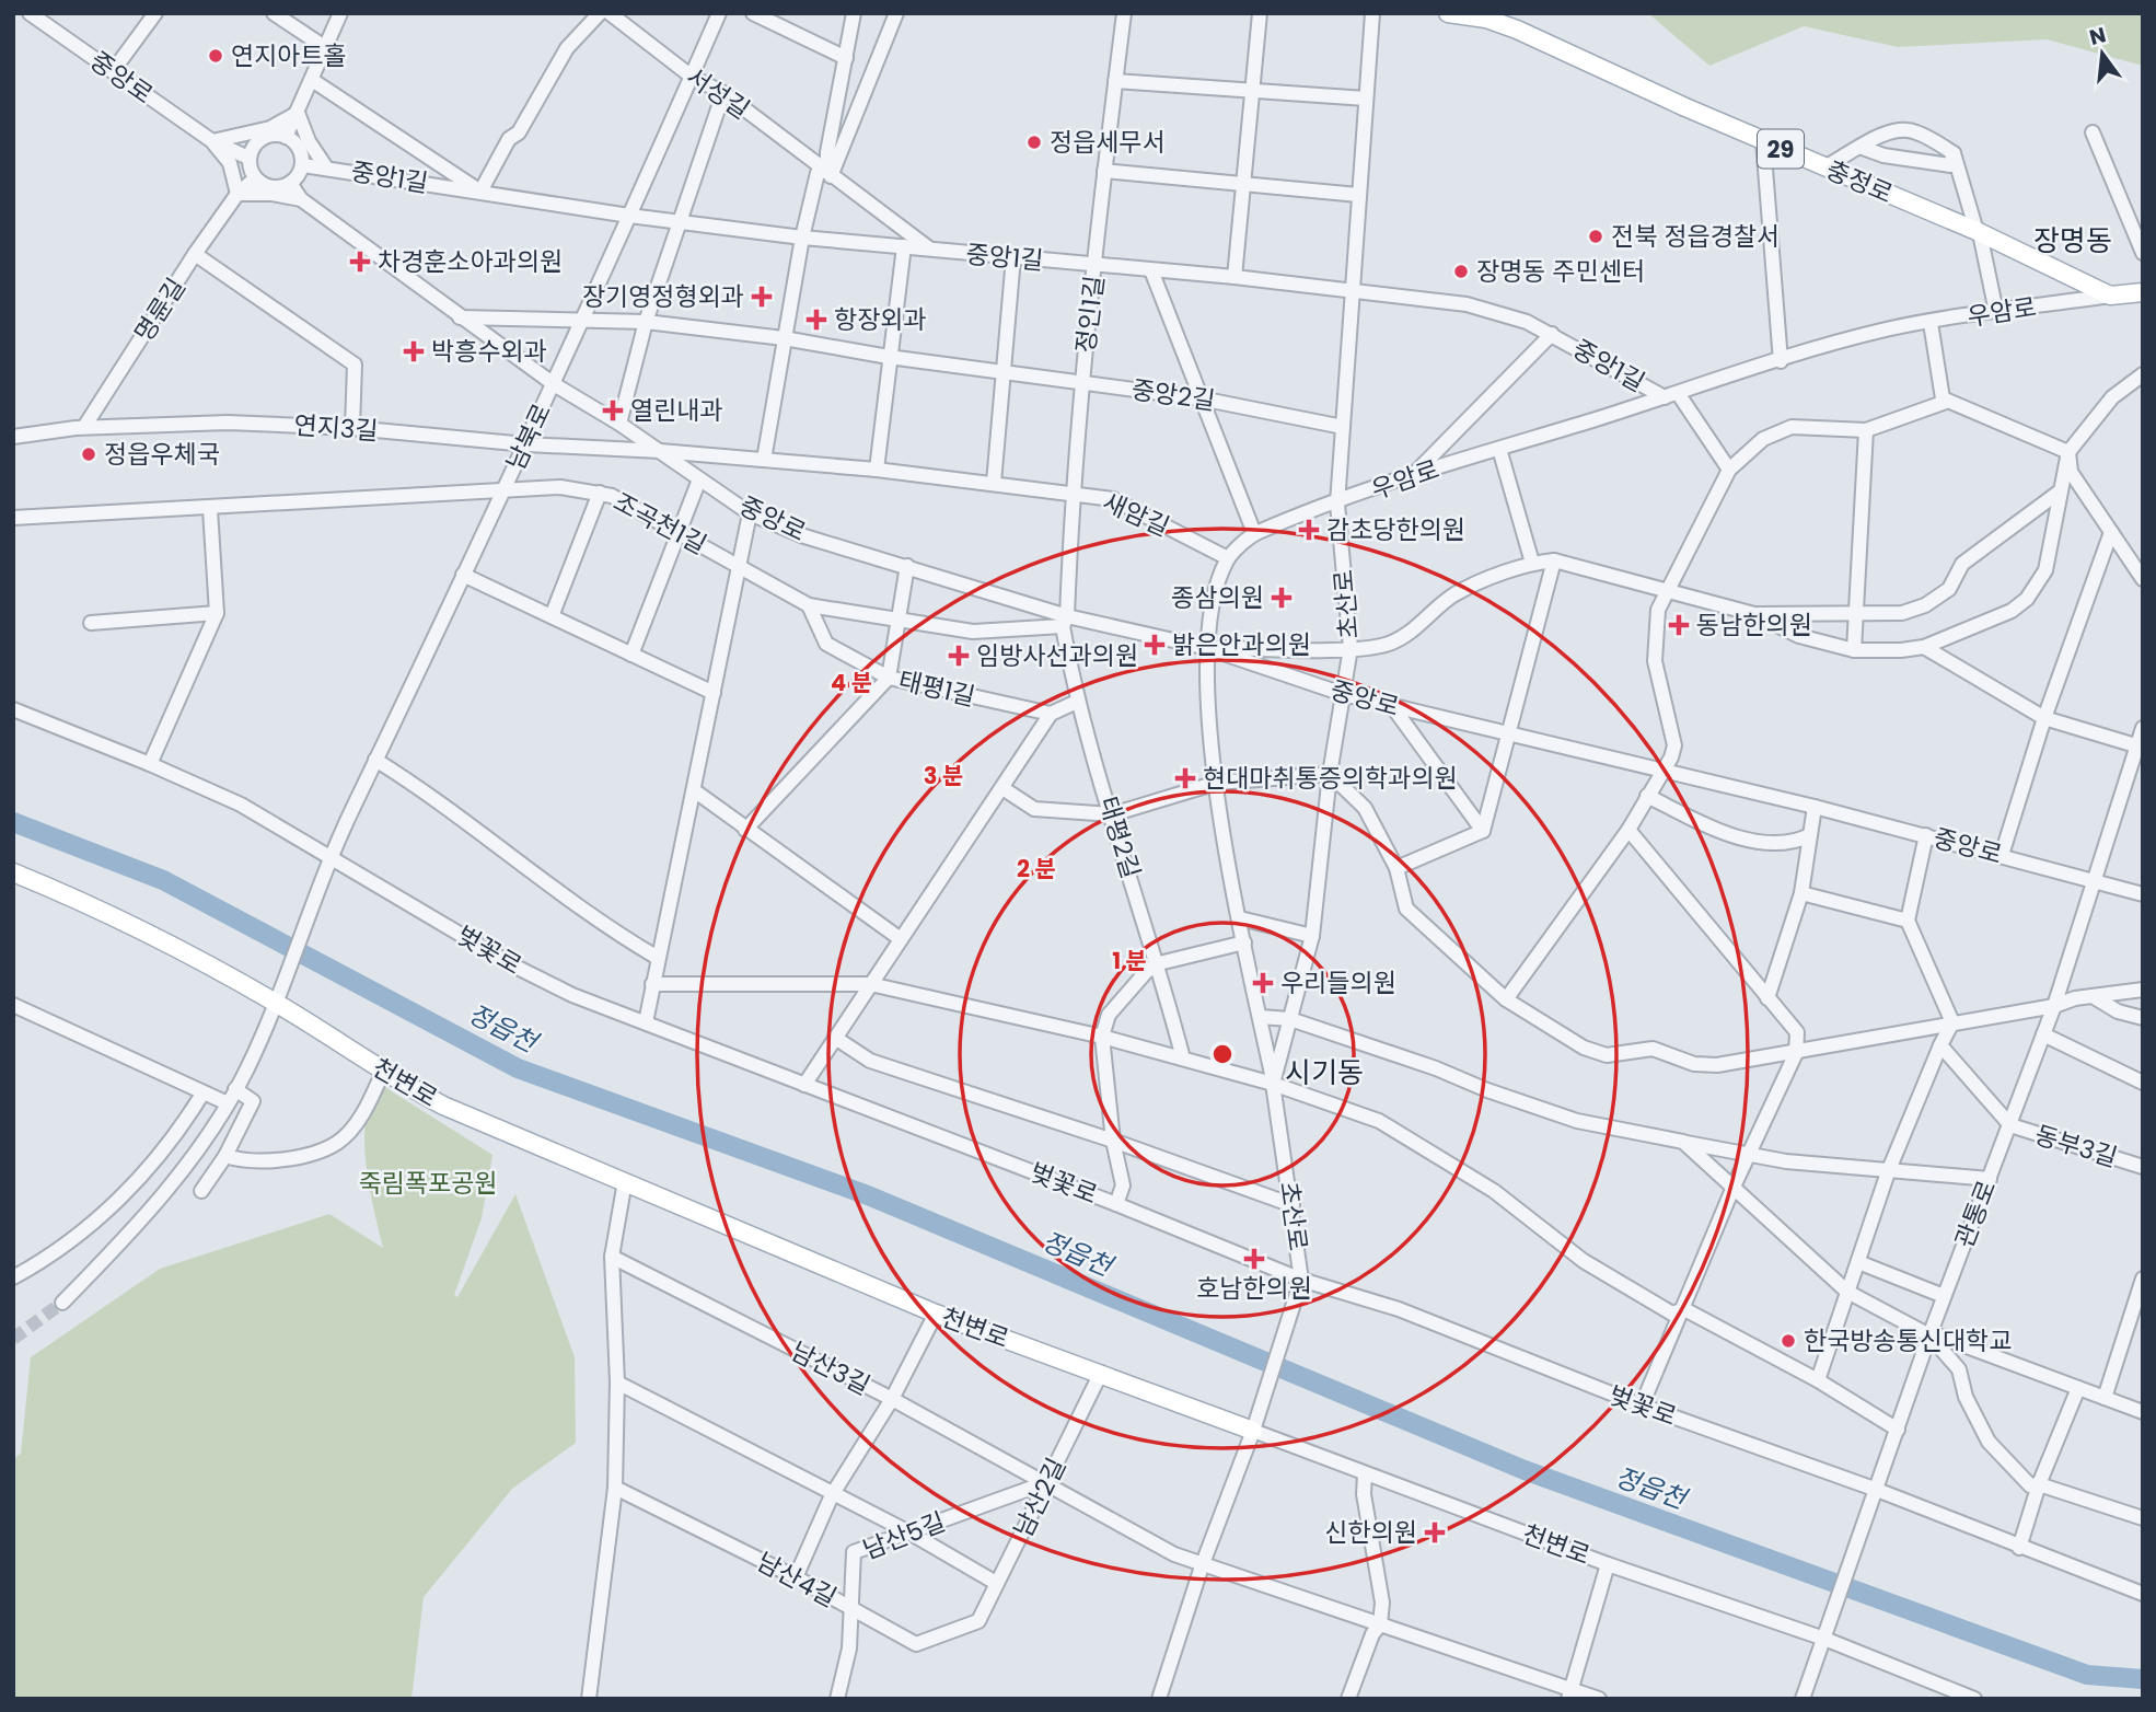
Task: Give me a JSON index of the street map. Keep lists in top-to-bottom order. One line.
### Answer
{"streets":{"main road":["29","충정로","천변로"],"street":["중앙로","서성길","중앙1길","명륜길","우암로","정인1길","중앙2길","연지3길","남북로","새암길","조곡천1길","초산로","태평1길","태평2길","벚꽃로","동부3길","관통로","남산3길","남산2길","남산5길","남산4길"]},"crossings":[["중앙로","우암로"],["중앙로","정인1길"],["중앙로","중앙2길"],["중앙로","연지3길"],["중앙로","남북로"],["중앙로","새암길"],["중앙로","조곡천1길"],["중앙로","초산로"],["중앙로","태평2길"],["중앙로","관통로"],["서성길","중앙1길"],["서성길","남북로"],["중앙1길","명륜길"],["중앙1길","우암로"],["중앙1길","정인1길"],["중앙1길","남북로"],["중앙1길","초산로"],["충정로","우암로"],["명륜길","연지3길"],["우암로","새암길"],["우암로","초산로"],["정인1길","중앙2길"],["정인1길","새암길"],["정인1길","조곡천1길"],["정인1길","태평2길"],["중앙2길","남북로"],["중앙2길","초산로"],["연지3길","남북로"],["연지3길","새암길"],["남북로","조곡천1길"],["남북로","벚꽃로"],["남북로","천변로"],["조곡천1길","태평1길"],["조곡천1길","태평2길"],["초산로","벚꽃로"],["벚꽃로","관통로"],["천변로","관통로"],["천변로","남산2길"],["동부3길","관통로"],["남산3길","남산2길"],["남산3길","남산5길"],["남산2길","남산5길"],["남산2길","남산4길"],["남산5길","남산4길"]],"districts":["장명동","시기동"],"water":["정읍천"],"parks":["죽림폭포공원"],"places":{"other":["연지아트홀","정읍세무서","전북 정읍경찰서","장명동 주민센터","정읍우체국","한국방송통신대학교"],"health":["차경훈소아과의원","장기영정형외과","항장외과","박흥수외과","열린내과","감초당한의원","종삼의원","동남한의원","밝은안과의원","임방사선과의원","현대마취통증의학과의원","우리들의원","호남한의원","신한의원"]},"north":"top","rings":["4 분","3 분","2 분","1 분"]}
